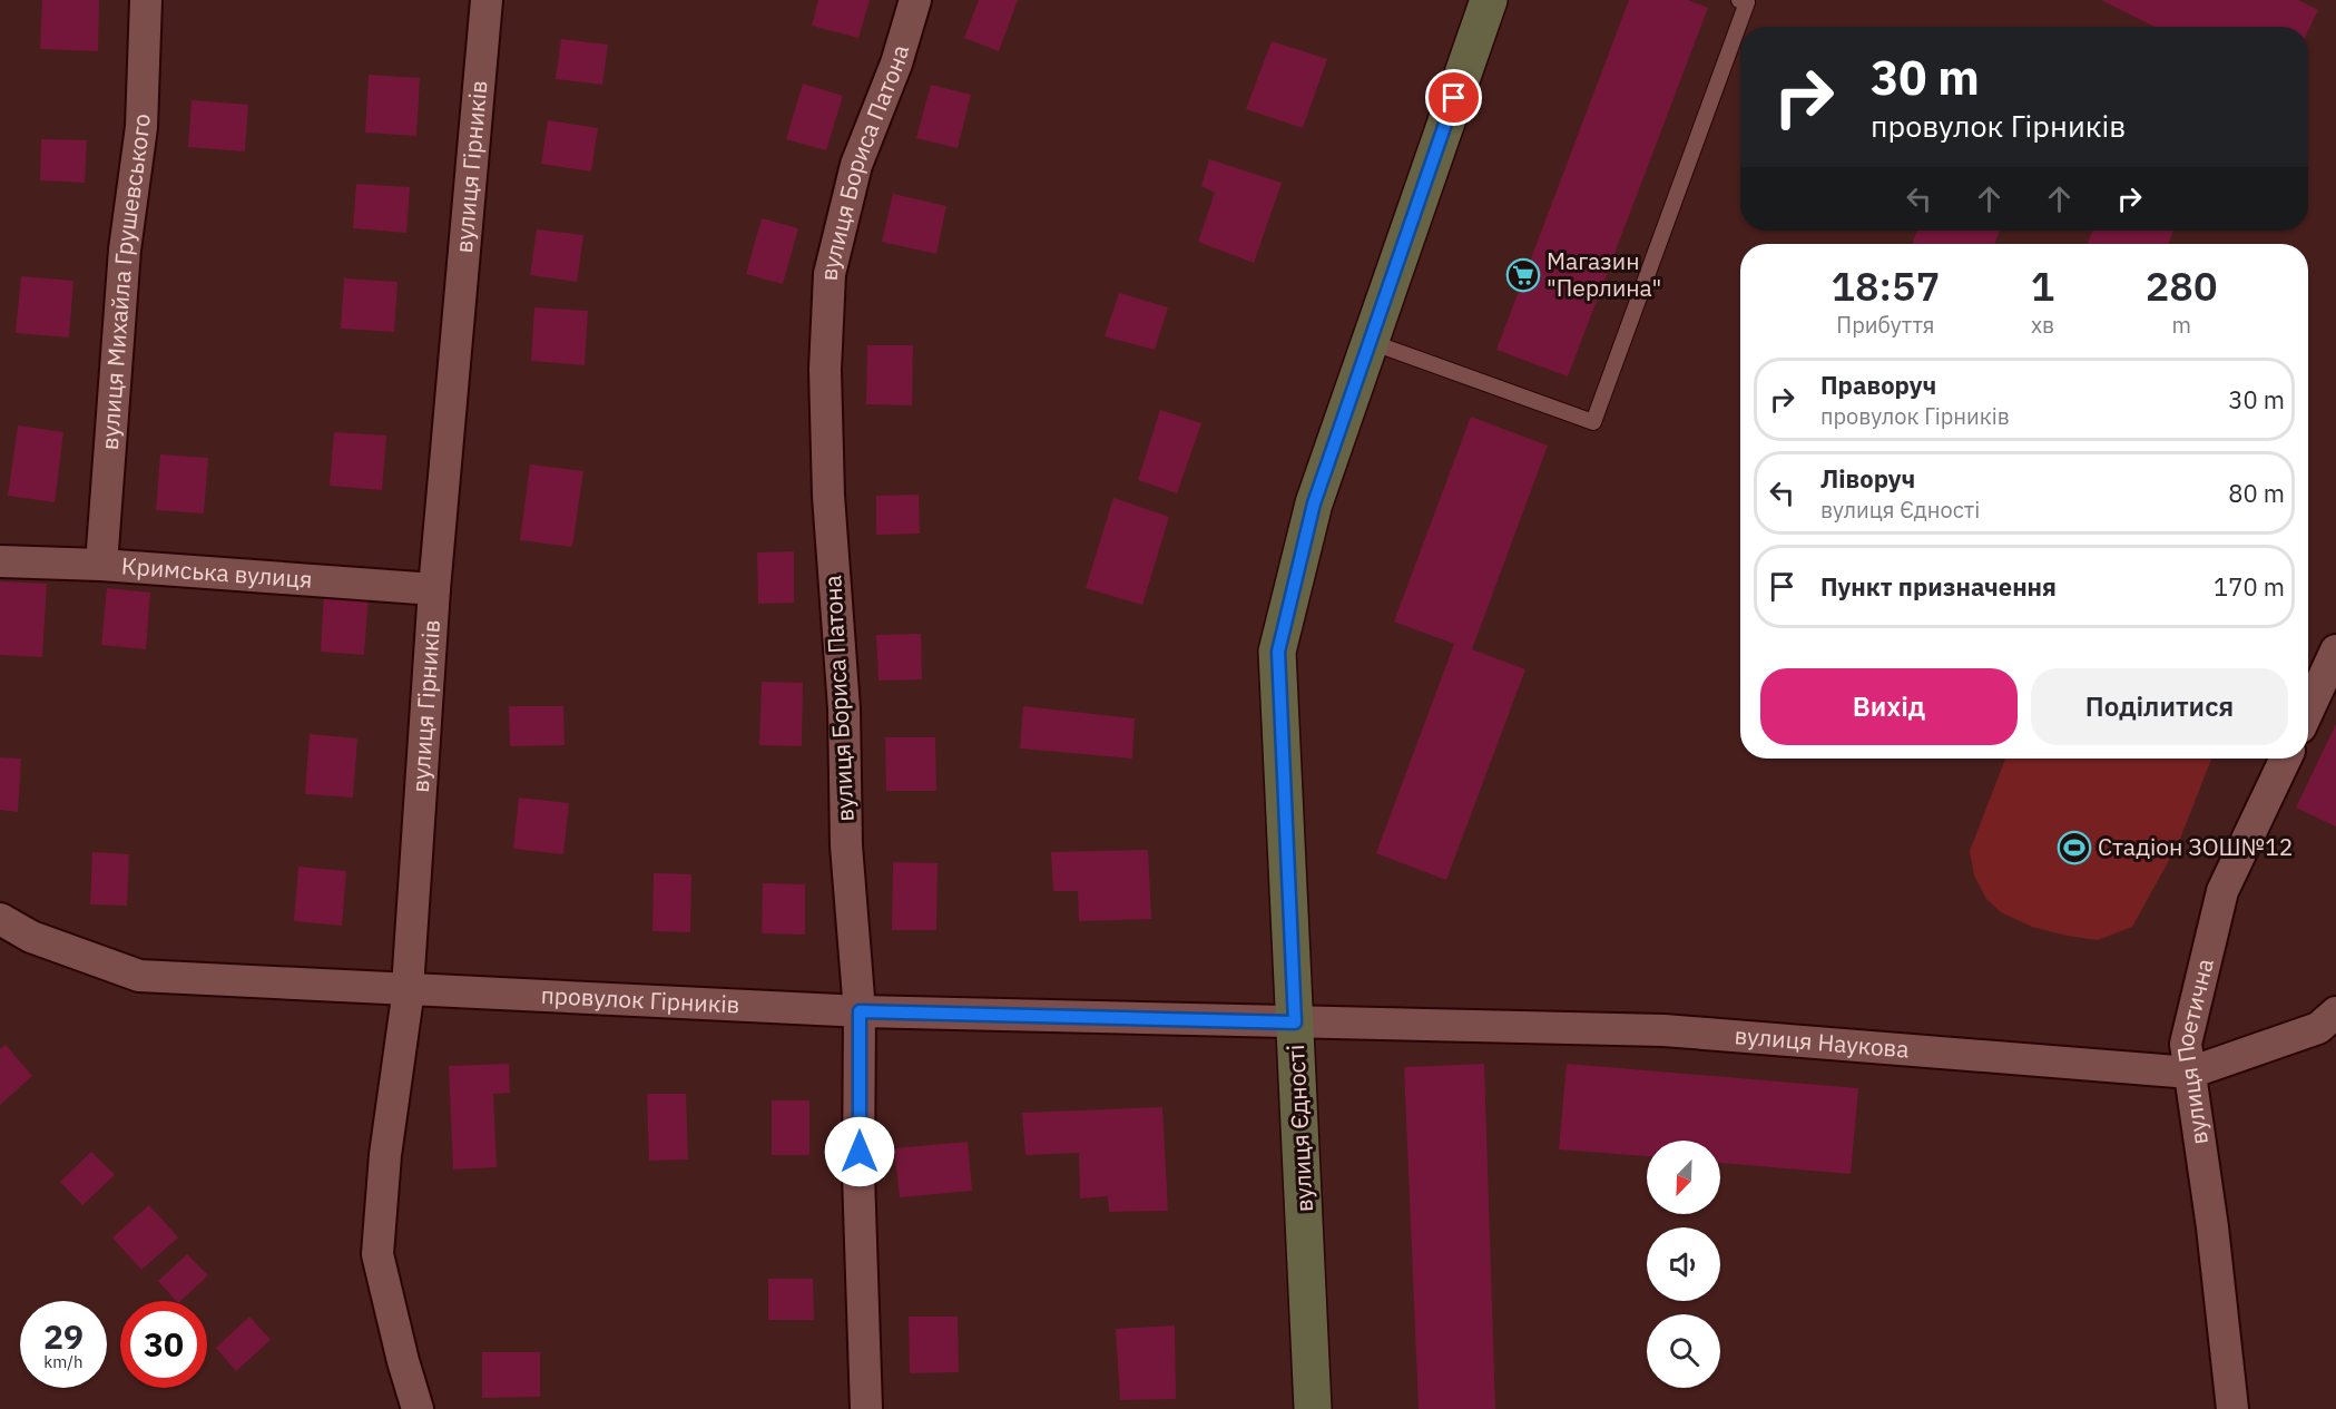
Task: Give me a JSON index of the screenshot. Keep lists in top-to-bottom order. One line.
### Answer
{"streets":{"street":["вулиця Бориса Патона","вулиця Гірників","вулиця Михайла Грушевського","Кримська вулиця","провулок Гірників","вулиця Наукова","вулиця Поетична","вулиця Єдності"]},"crossings":[["вулиця Бориса Патона","провулок Гірників"],["вулиця Гірників","Кримська вулиця"],["вулиця Гірників","провулок Гірників"],["вулиця Михайла Грушевського","Кримська вулиця"],["провулок Гірників","вулиця Наукова"],["провулок Гірників","вулиця Єдності"],["вулиця Наукова","вулиця Поетична"],["вулиця Наукова","вулиця Єдності"]],"places":{"supermarket":["Магазин \"Перлина\""],"sports":["Стадіон ЗОШ№12"]},"north":"bottom left","page":{"turn":["30 m","провулок Гірників"],"eta":["18:57","Прибуття","1","хв","280","m"],"list":[{"name":"Праворуч","note":"провулок Гірників","value":"30 m"},{"name":"Ліворуч","note":"вулиця Єдності","value":"80 m"},{"name":"Пункт призначення","value":"170 m"}],"buttons":["Вихід","Поділитися"],"speed":"29 km/h","limit":"30"}}
